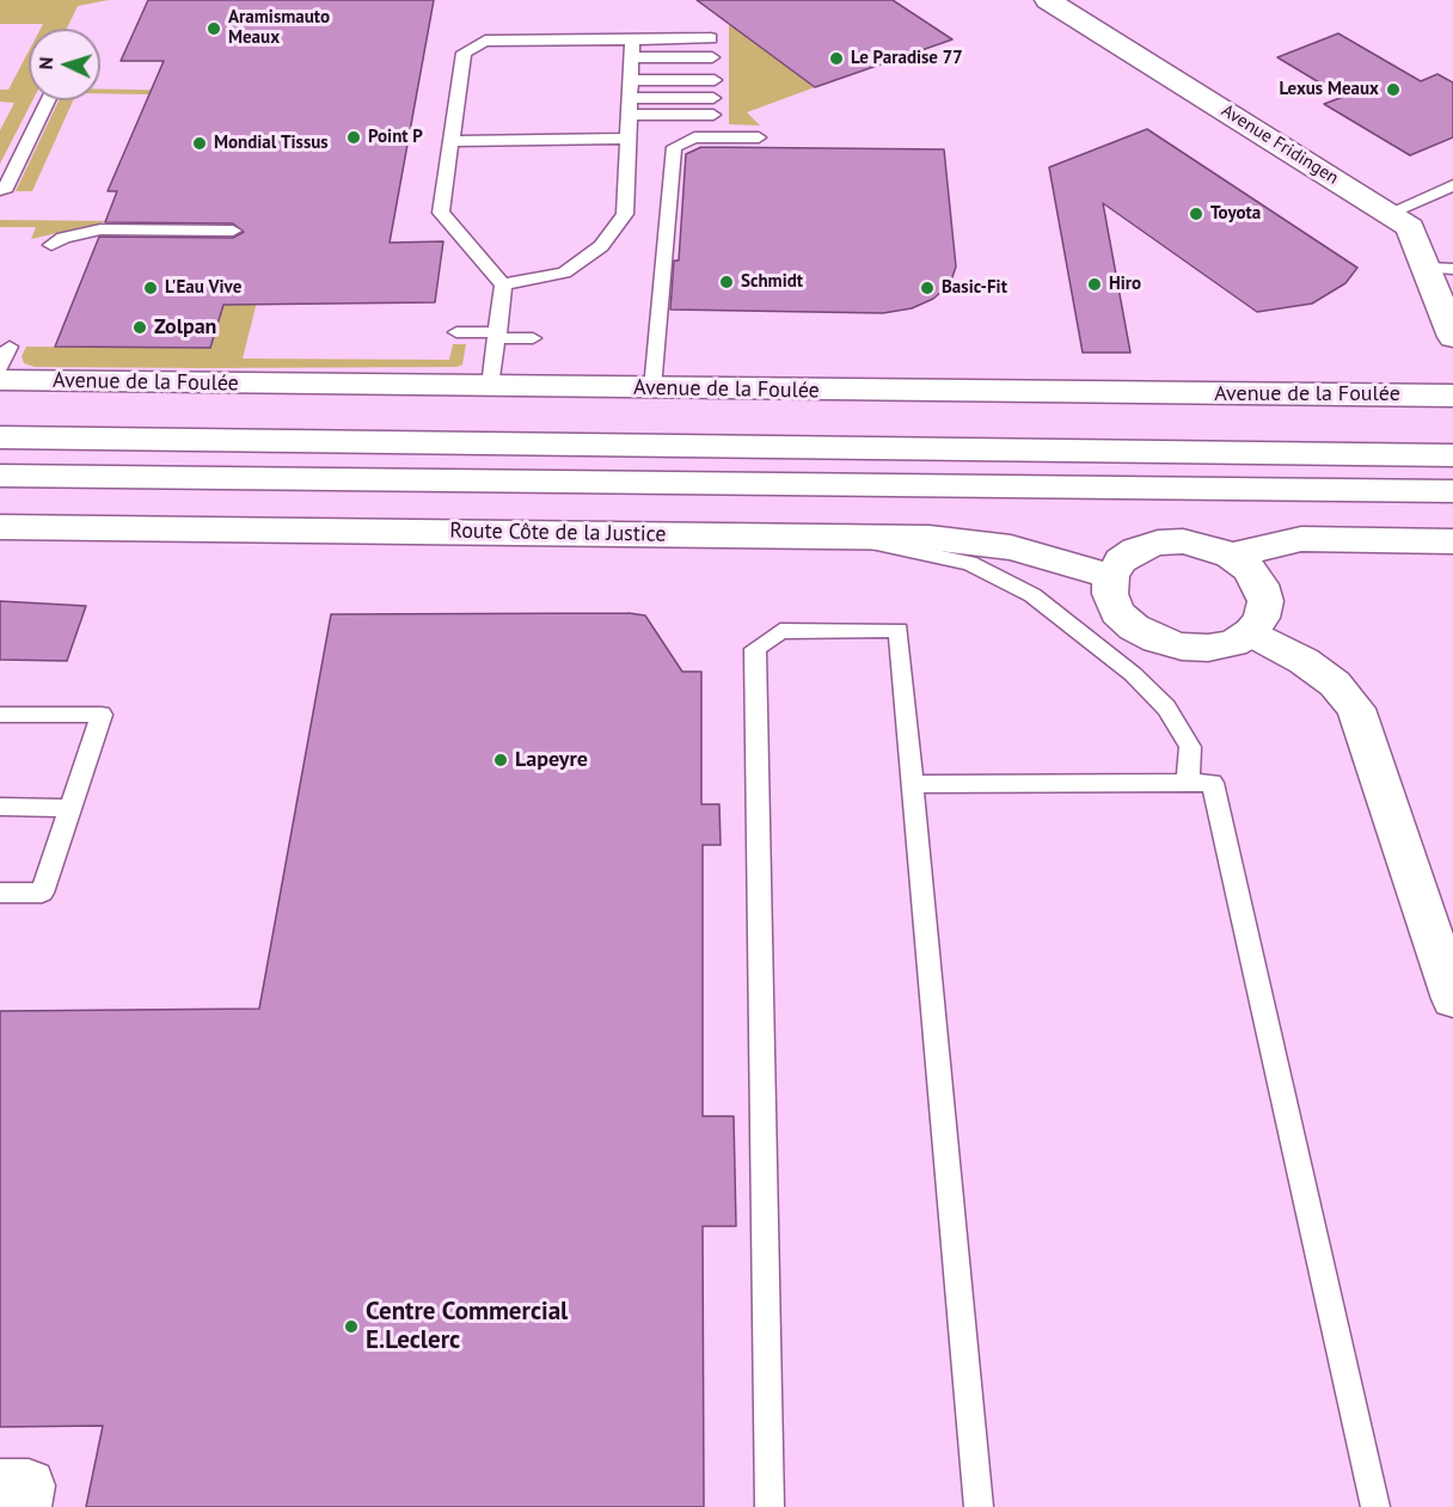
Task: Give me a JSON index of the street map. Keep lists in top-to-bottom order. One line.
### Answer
{"streets":{"main road":["Avenue Fridingen","Avenue de la Foulée","Route Côte de la Justice"]},"places":["Aramismauto Meaux","Le Paradise 77","Lexus Meaux","Point P","Mondial Tissus","Toyota","Schmidt","Hiro","L'Eau Vive","Basic-Fit","Zolpan","Lapeyre","Centre Commercial E.Leclerc"],"north":"left"}
